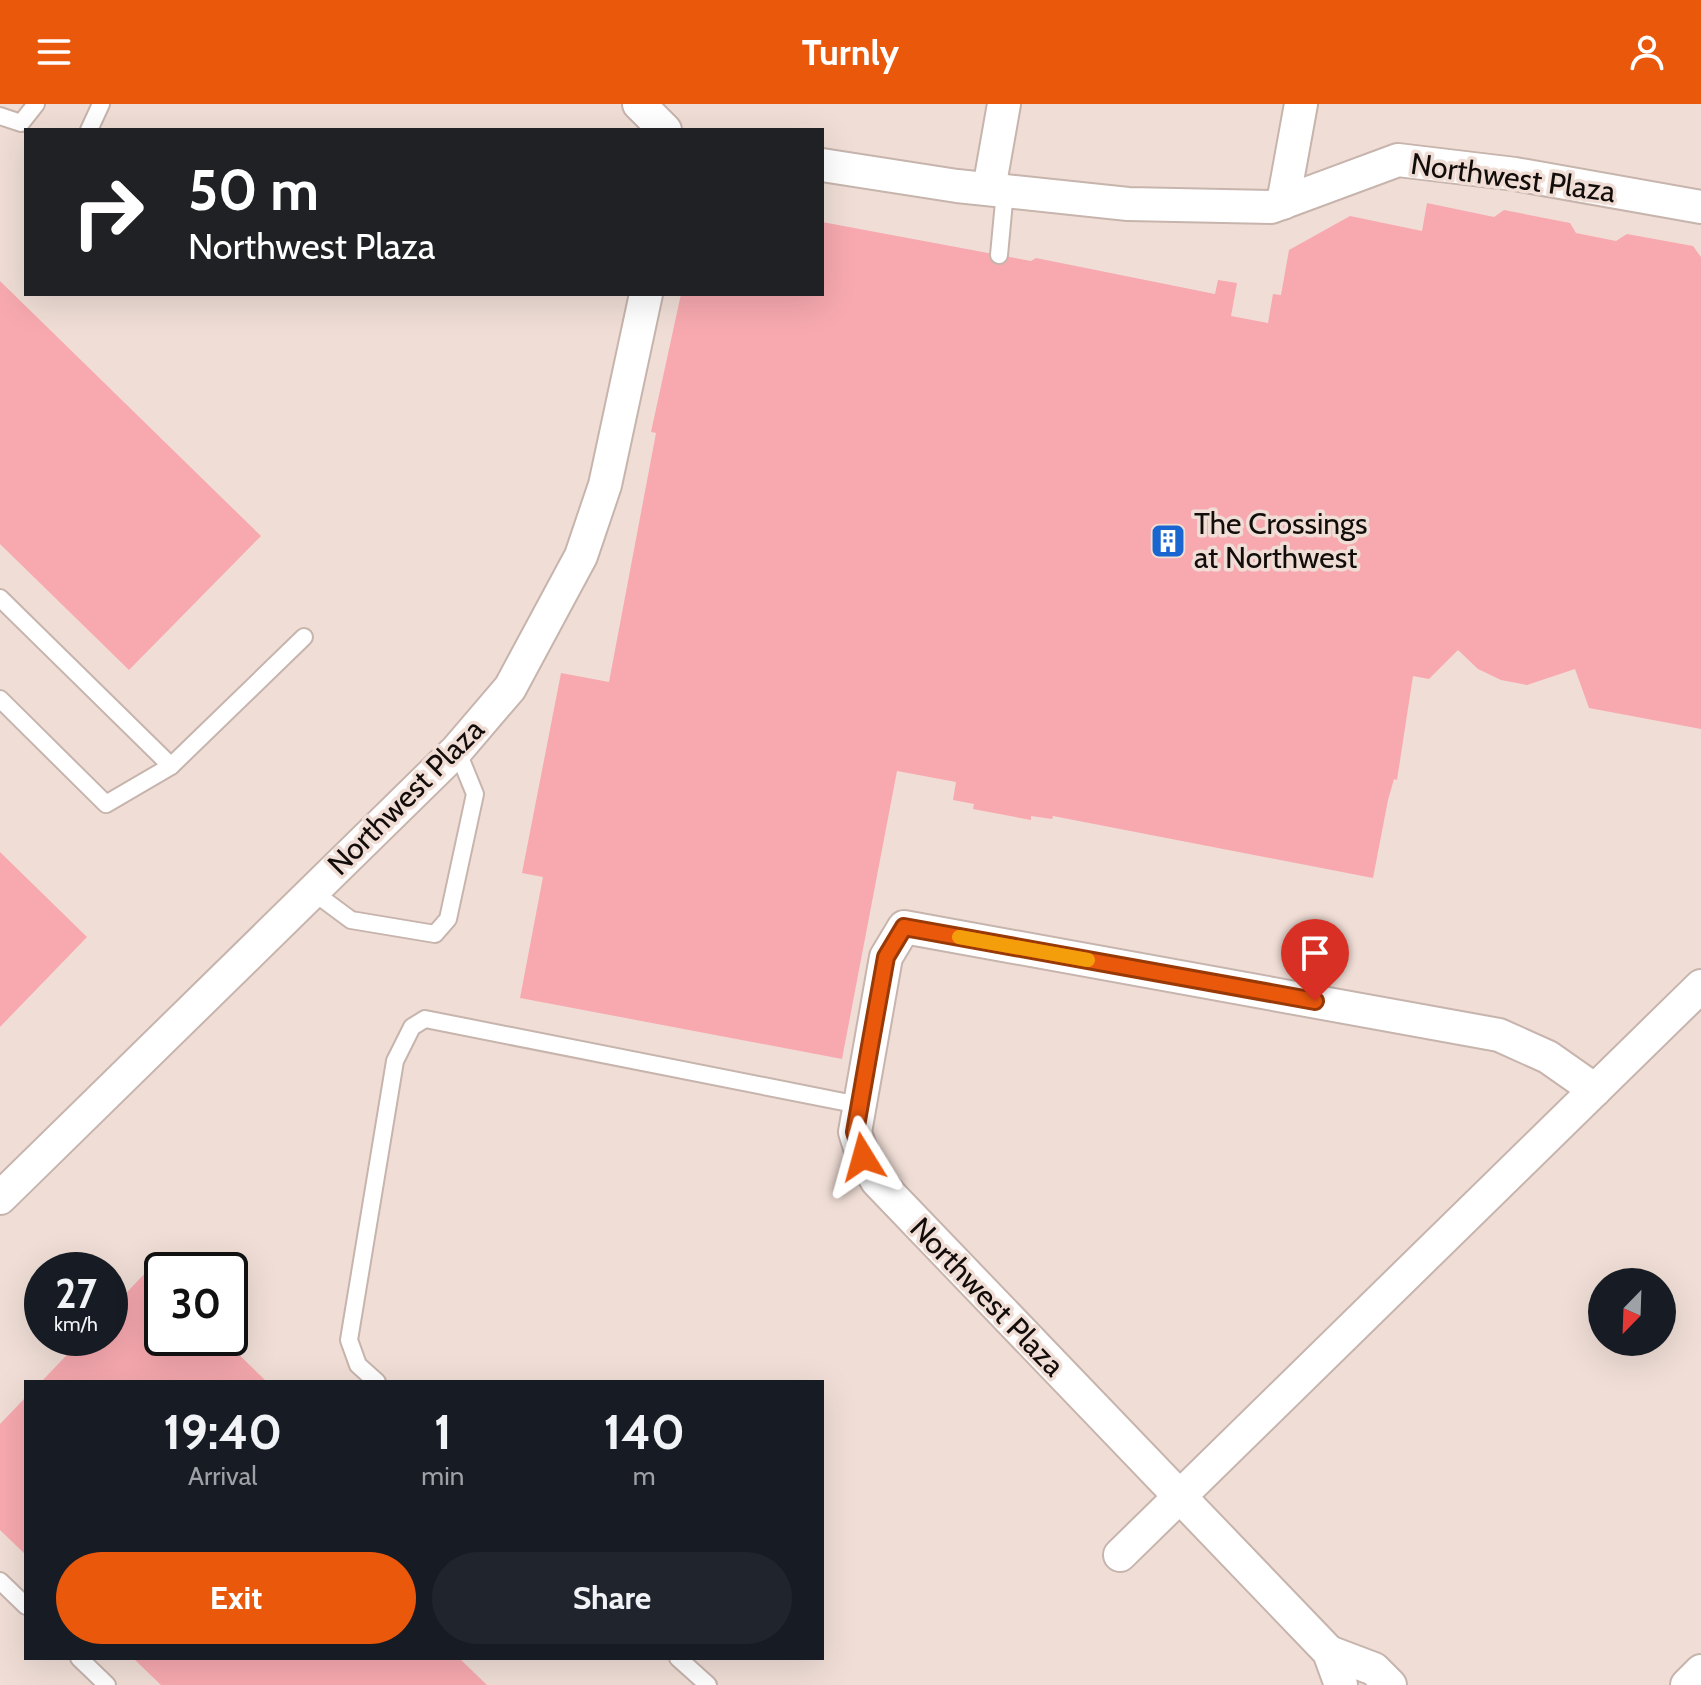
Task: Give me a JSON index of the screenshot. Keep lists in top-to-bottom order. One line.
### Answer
{"streets":{"street":["Northwest Plaza"]},"places":{"building":["The Crossings at Northwest"]},"north":"bottom left","page":{"header":"Turnly","turn":["50 m","Northwest Plaza"],"speed":"27 km/h","limit":"30","eta":["19:40","Arrival","1","min","140","m"],"buttons":["Exit","Share"]}}
